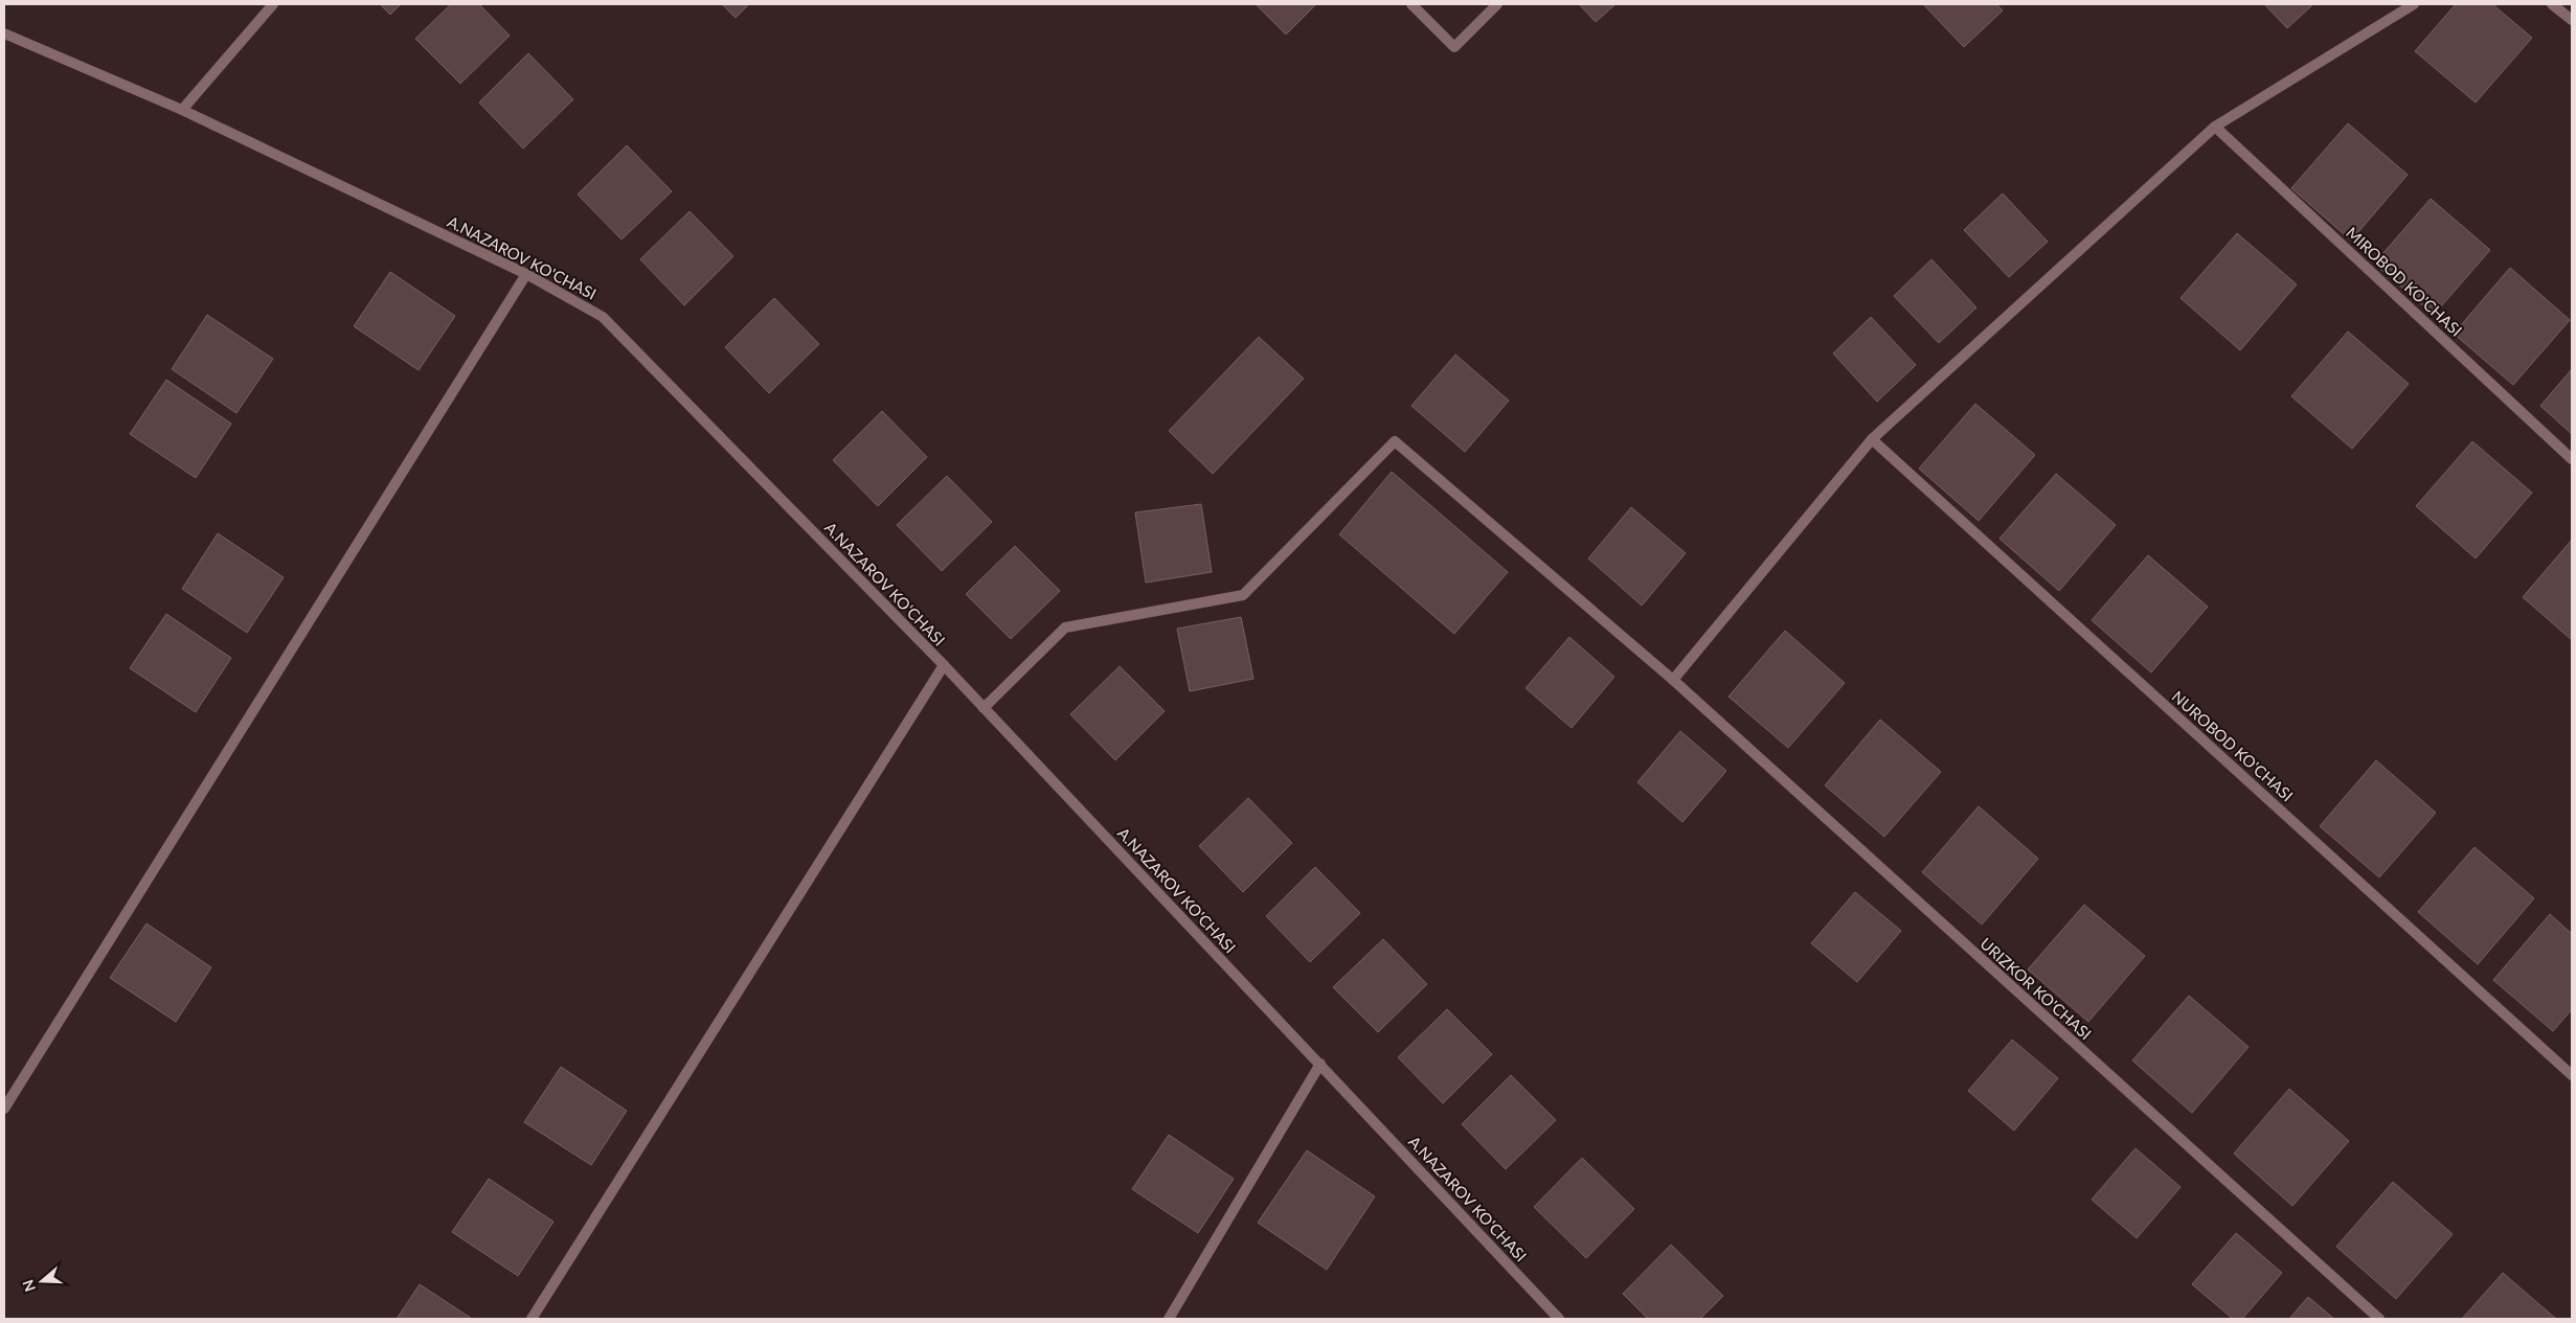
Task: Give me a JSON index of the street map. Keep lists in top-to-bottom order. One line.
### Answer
{"streets":{"street":["A.NAZAROV KO'CHASI","MIROBOD KO'CHASI","NUROBOD KO'CHASI","URIZKOR KO'CHASI"]},"crossings":[["A.NAZAROV KO'CHASI","URIZKOR KO'CHASI"]],"north":"left"}
